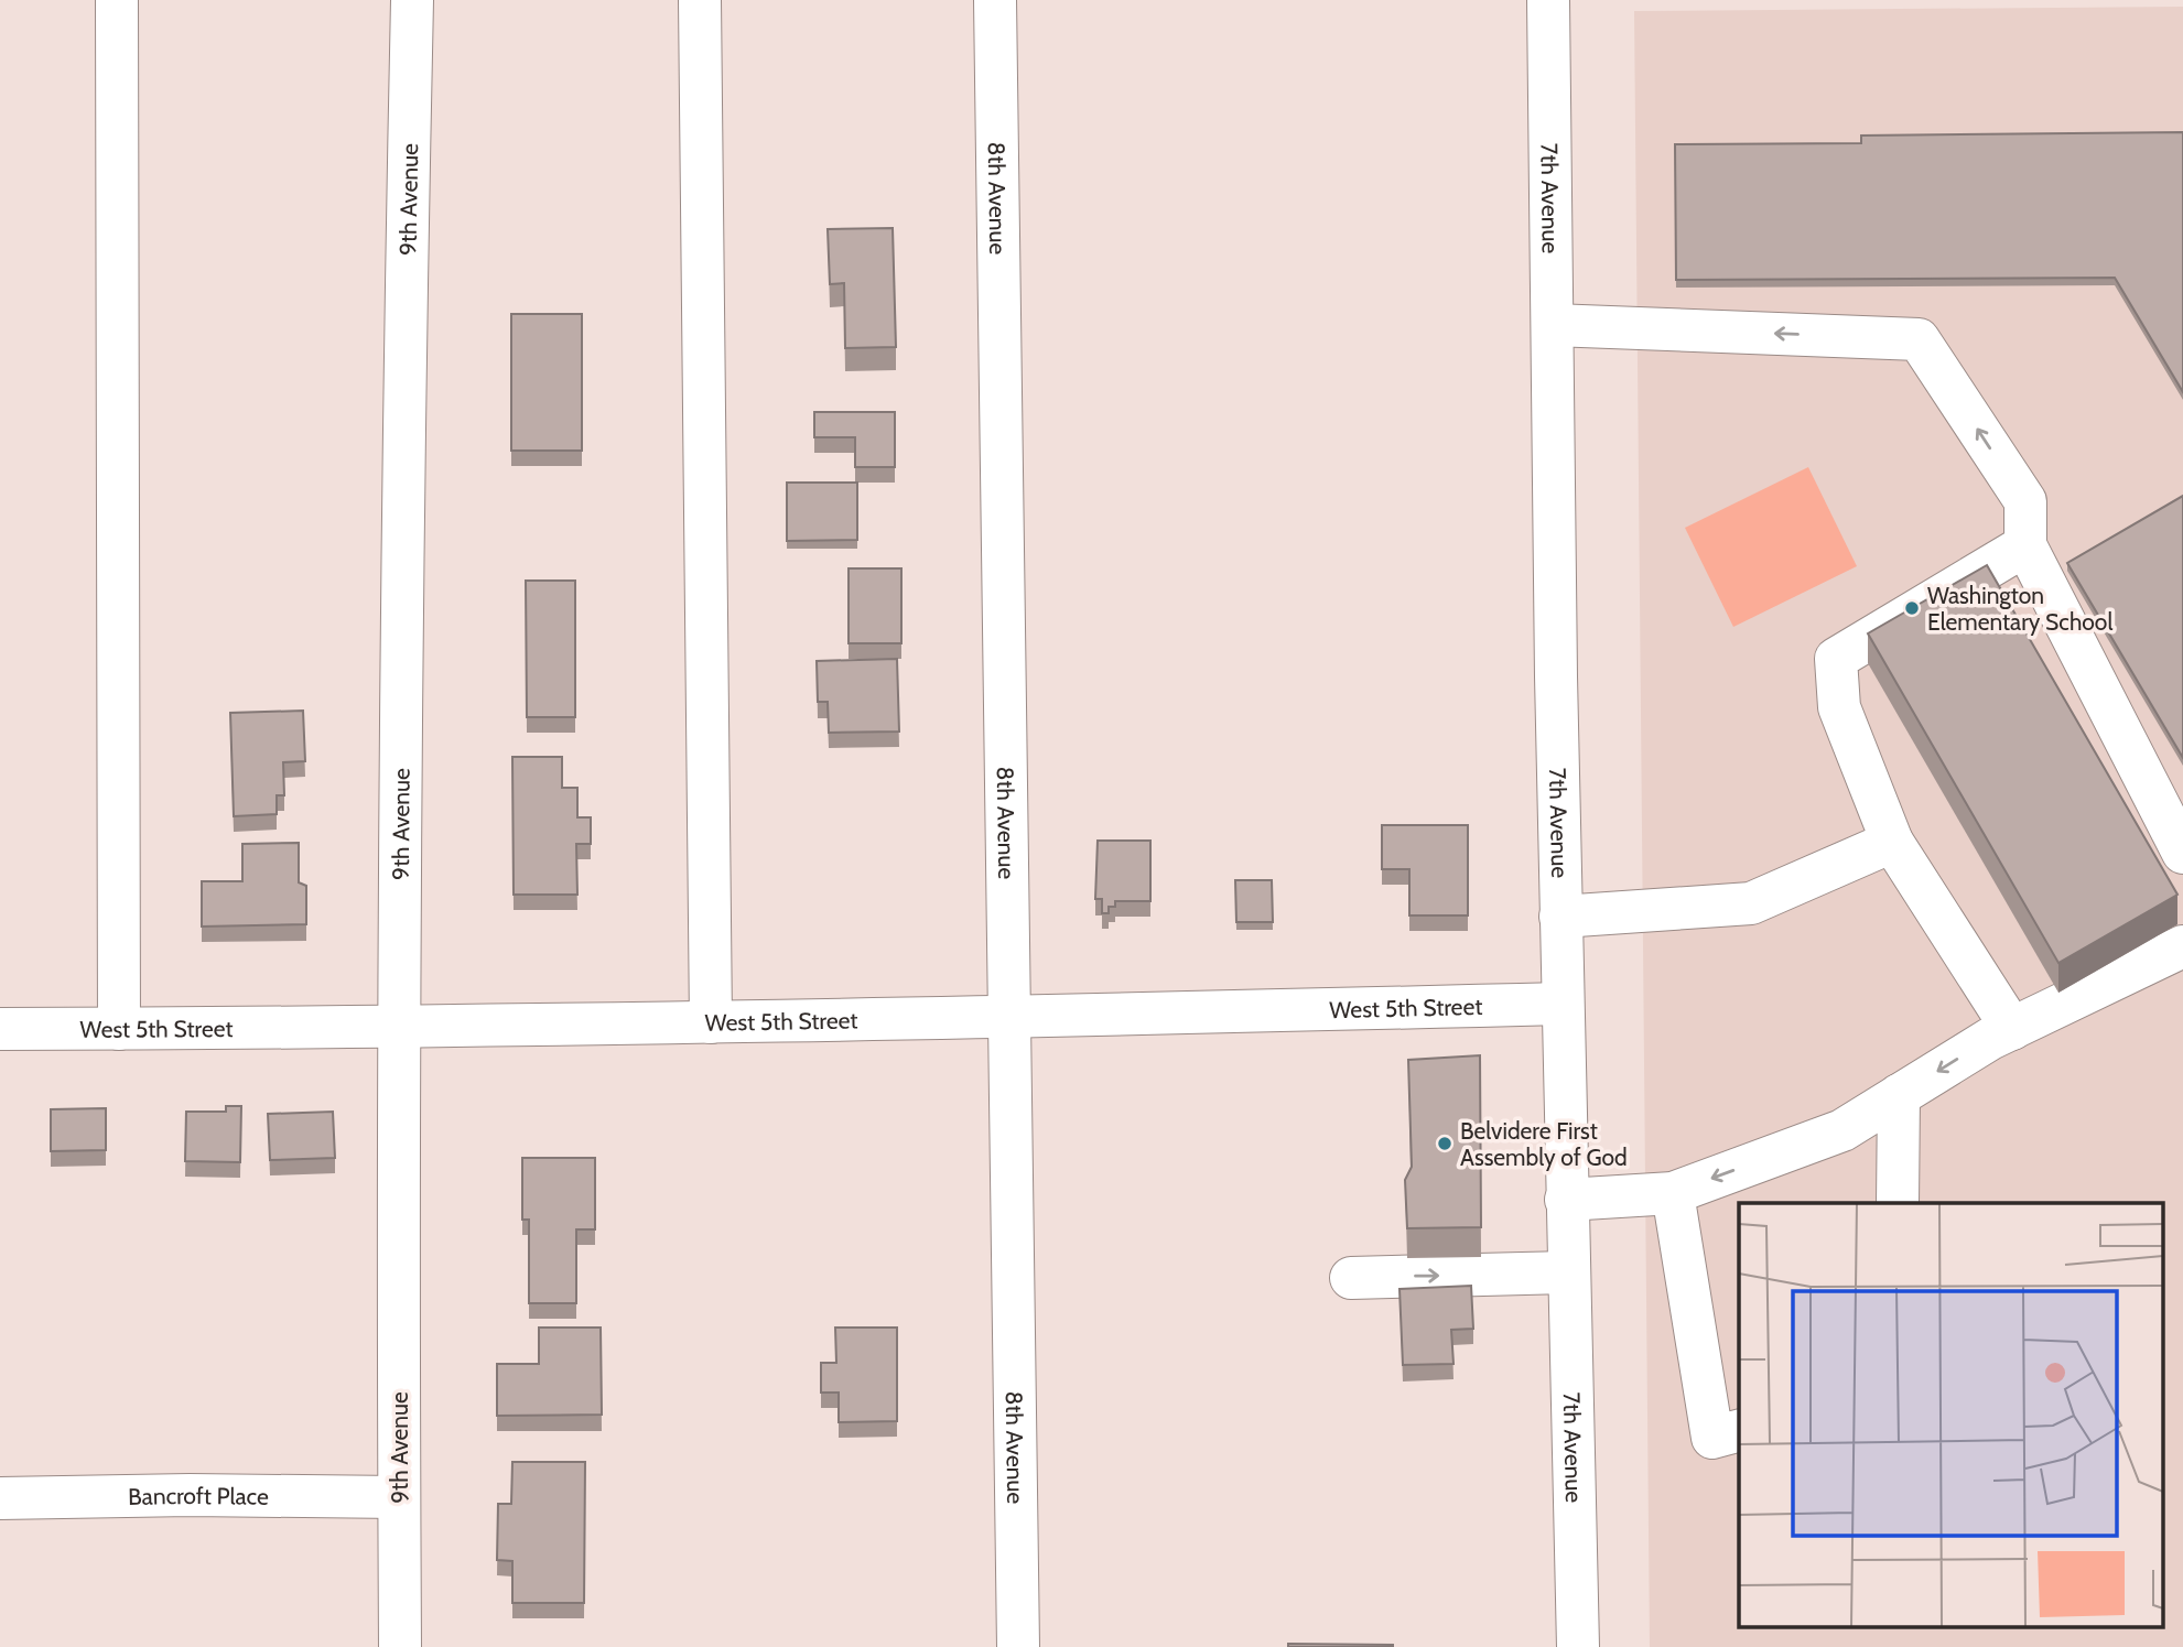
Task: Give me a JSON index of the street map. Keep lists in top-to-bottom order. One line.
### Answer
{"streets":{"street":["9th Avenue","8th Avenue","7th Avenue","West 5th Street","Bancroft Place"]},"crossings":[["9th Avenue","West 5th Street"],["9th Avenue","Bancroft Place"],["8th Avenue","West 5th Street"],["7th Avenue","West 5th Street"]],"places":["Washington Elementary School","Belvidere First Assembly of God"]}
